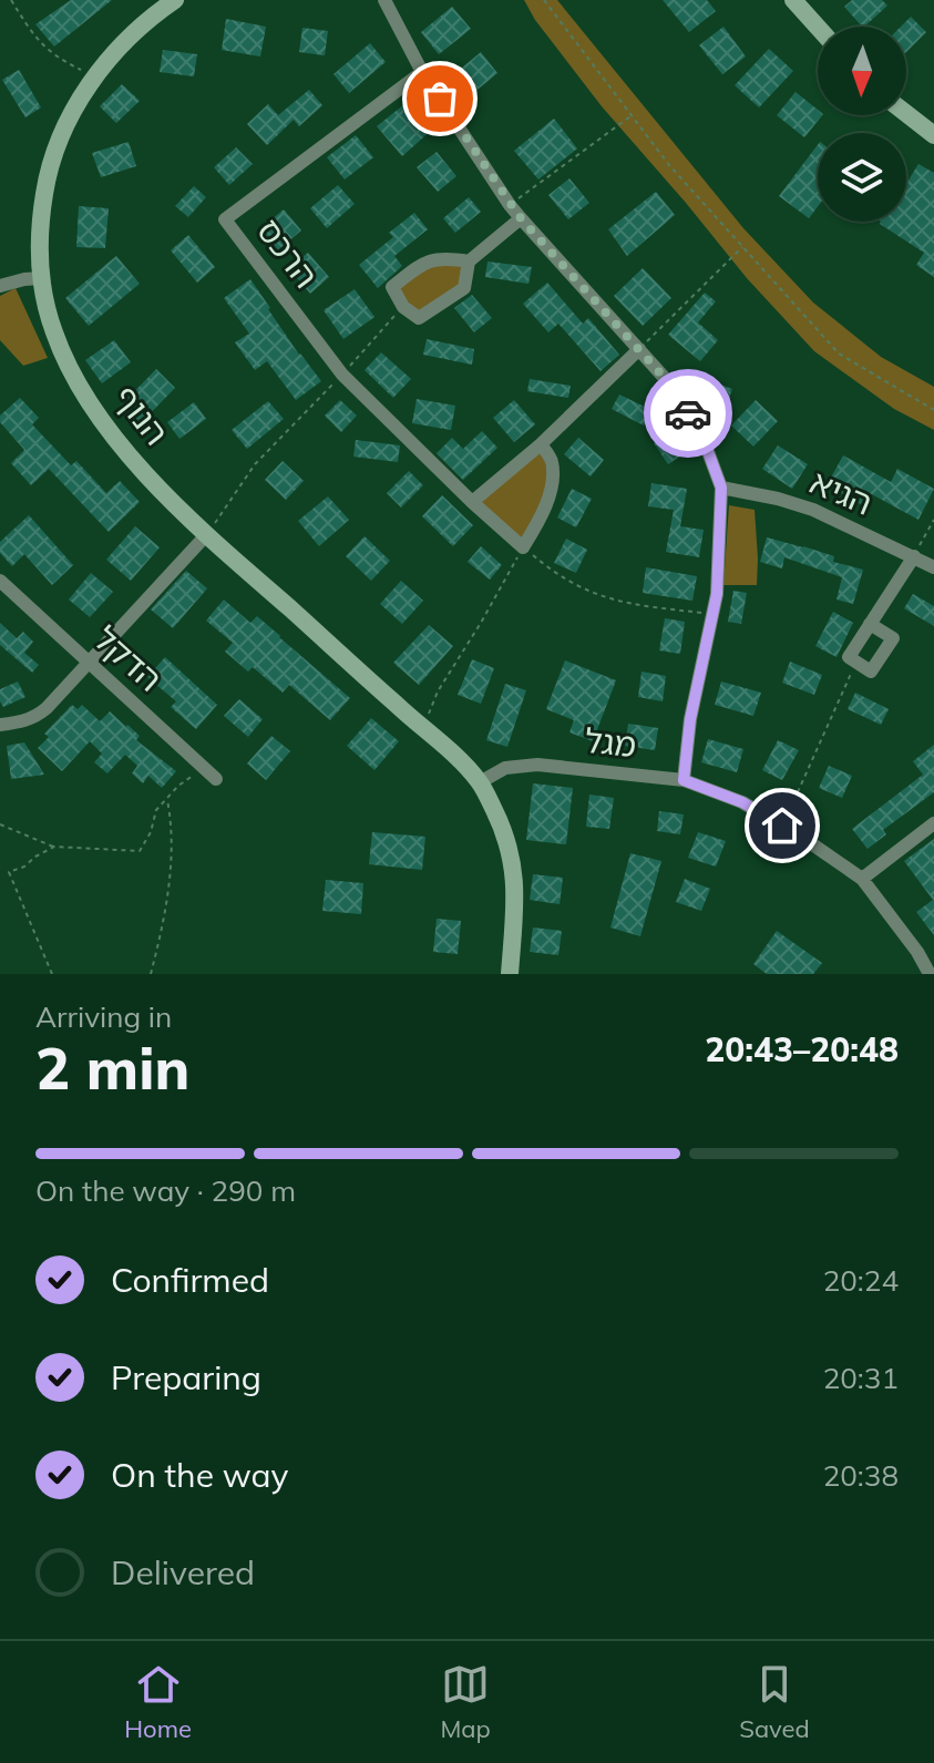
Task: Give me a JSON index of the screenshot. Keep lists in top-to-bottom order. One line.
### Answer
{"streets":{"street":["הרכס","הנוף","הגיא","הדקל","מגל"]},"crossings":[["הנוף","מגל"]],"north":"bottom","page":{"heading":["2 min","Arriving in","20:43–20:48"],"bar":"On the way · 290 m","list":[["Confirmed","20:24"],["Preparing","20:31"],["On the way","20:38"],"Delivered"],"tabs":["Home","Map","Saved"]}}
